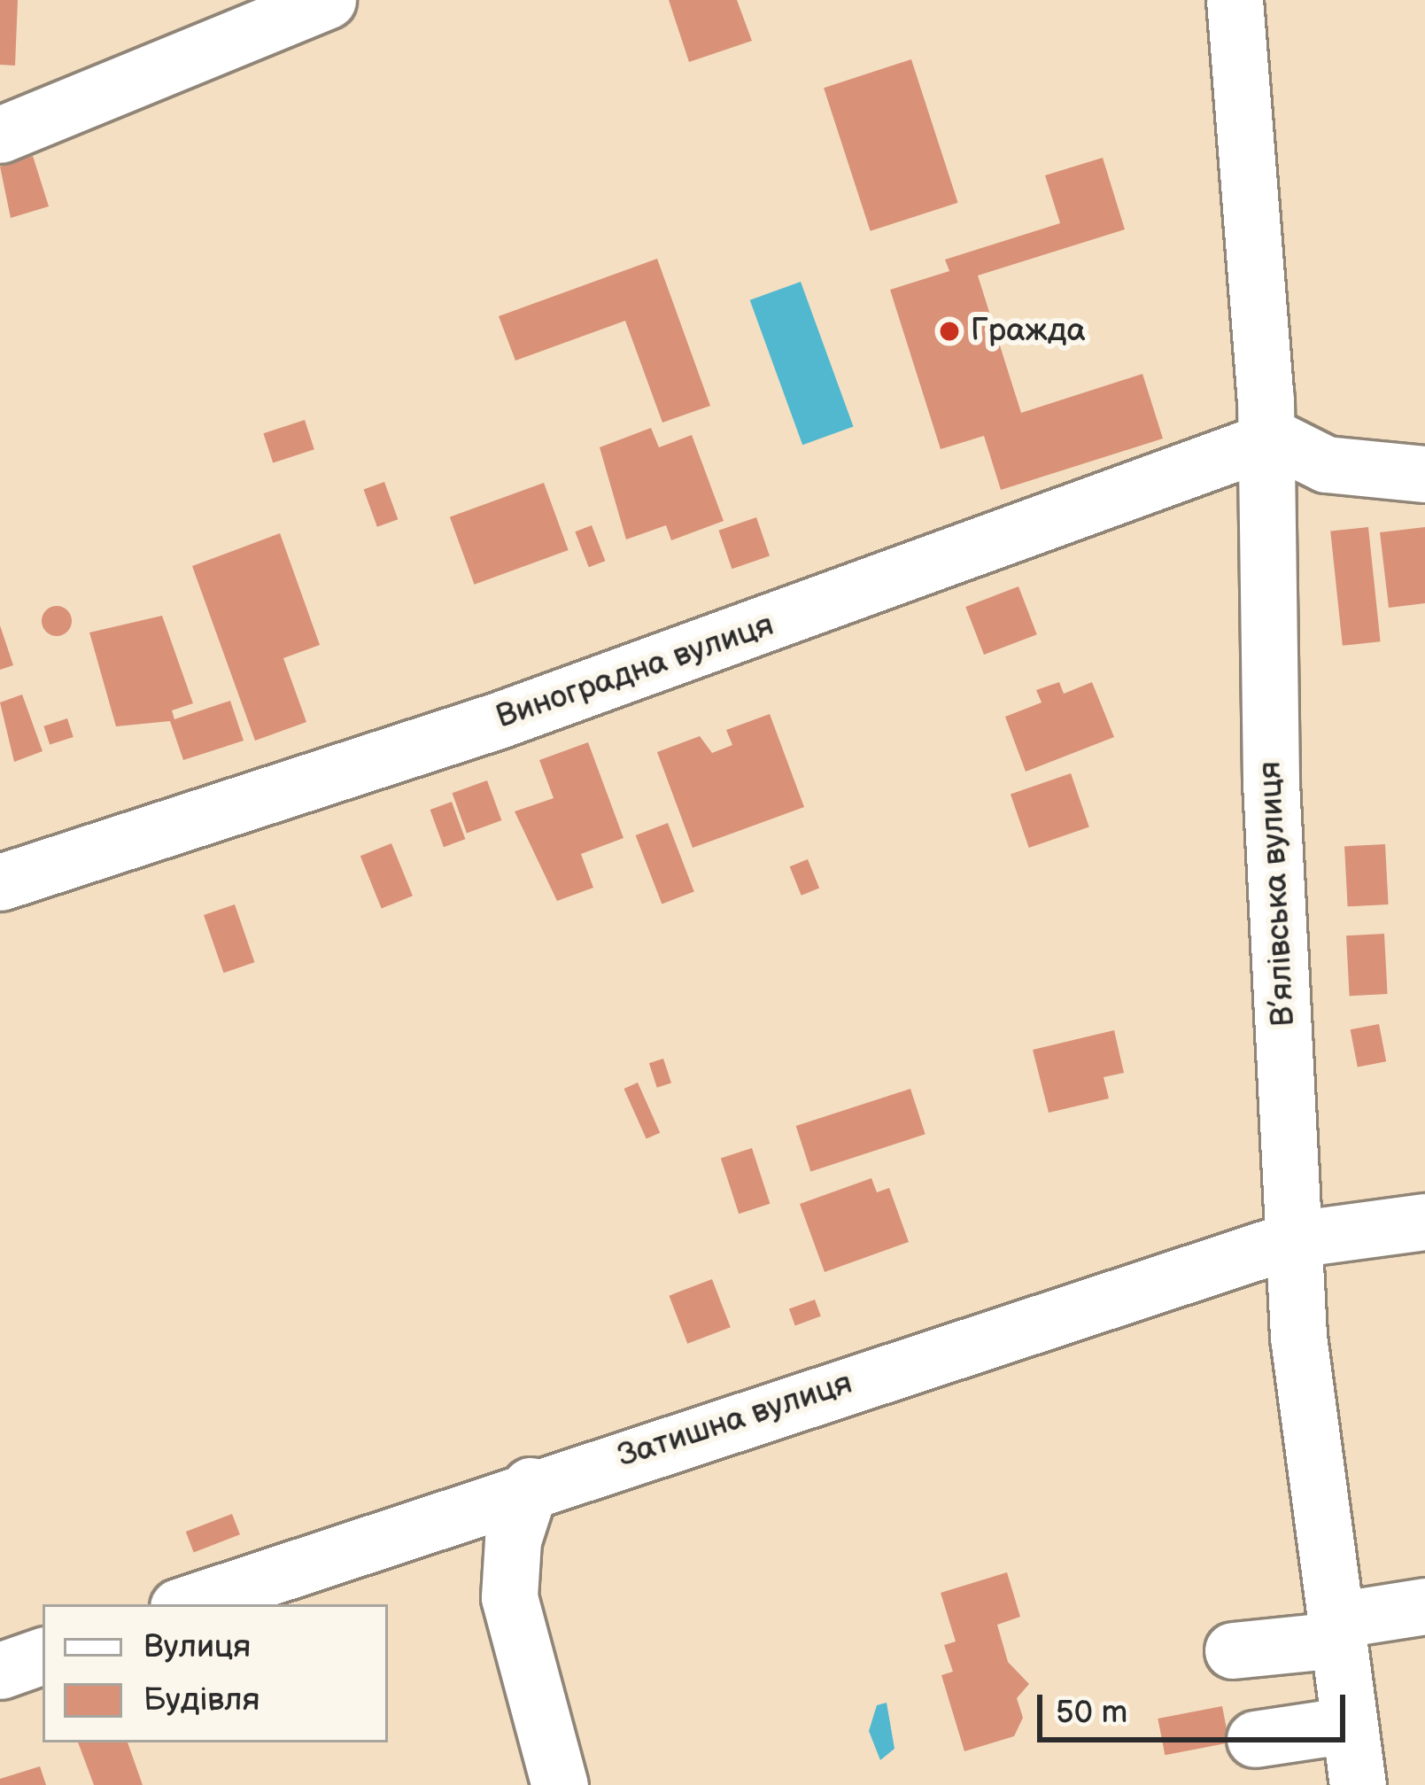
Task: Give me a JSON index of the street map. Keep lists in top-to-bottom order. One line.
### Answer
{"streets":{"street":["Виноградна вулиця","В’ялівська вулиця","Затишна вулиця"]},"crossings":[["Виноградна вулиця","В’ялівська вулиця"],["В’ялівська вулиця","Затишна вулиця"]],"places":["Гражда"],"legend":["Вулиця","Будівля"],"scale_bar":"50 m"}
